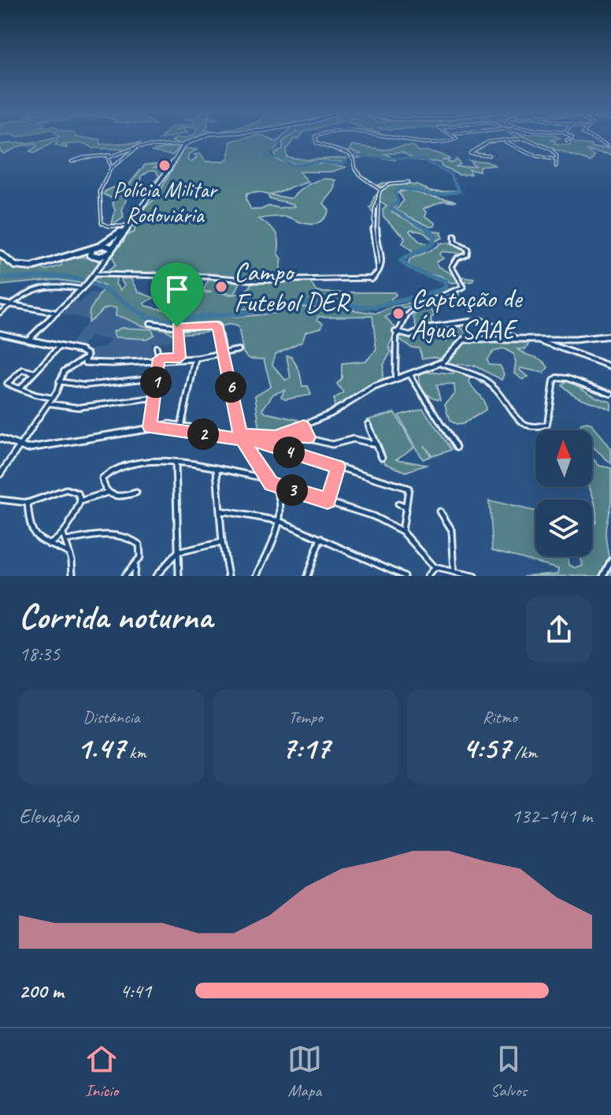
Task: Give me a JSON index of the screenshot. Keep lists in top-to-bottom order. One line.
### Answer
{"places":["Polícia Militar Rodoviária","Campo Futebol DER","Captação de Água SAAE"],"north":"top","page":{"pins":["1","6","2","4","3"],"heading":["Corrida noturna","18:35"],"stats":[["Distância","1.47 km"],["Tempo","7:17"],["Ritmo","4:57 /km"]],"chart":["Elevação","132–141 m"],"list":[{"name":"200 m","note":"4:41"}],"tabs":["Início","Mapa","Salvos"]}}
